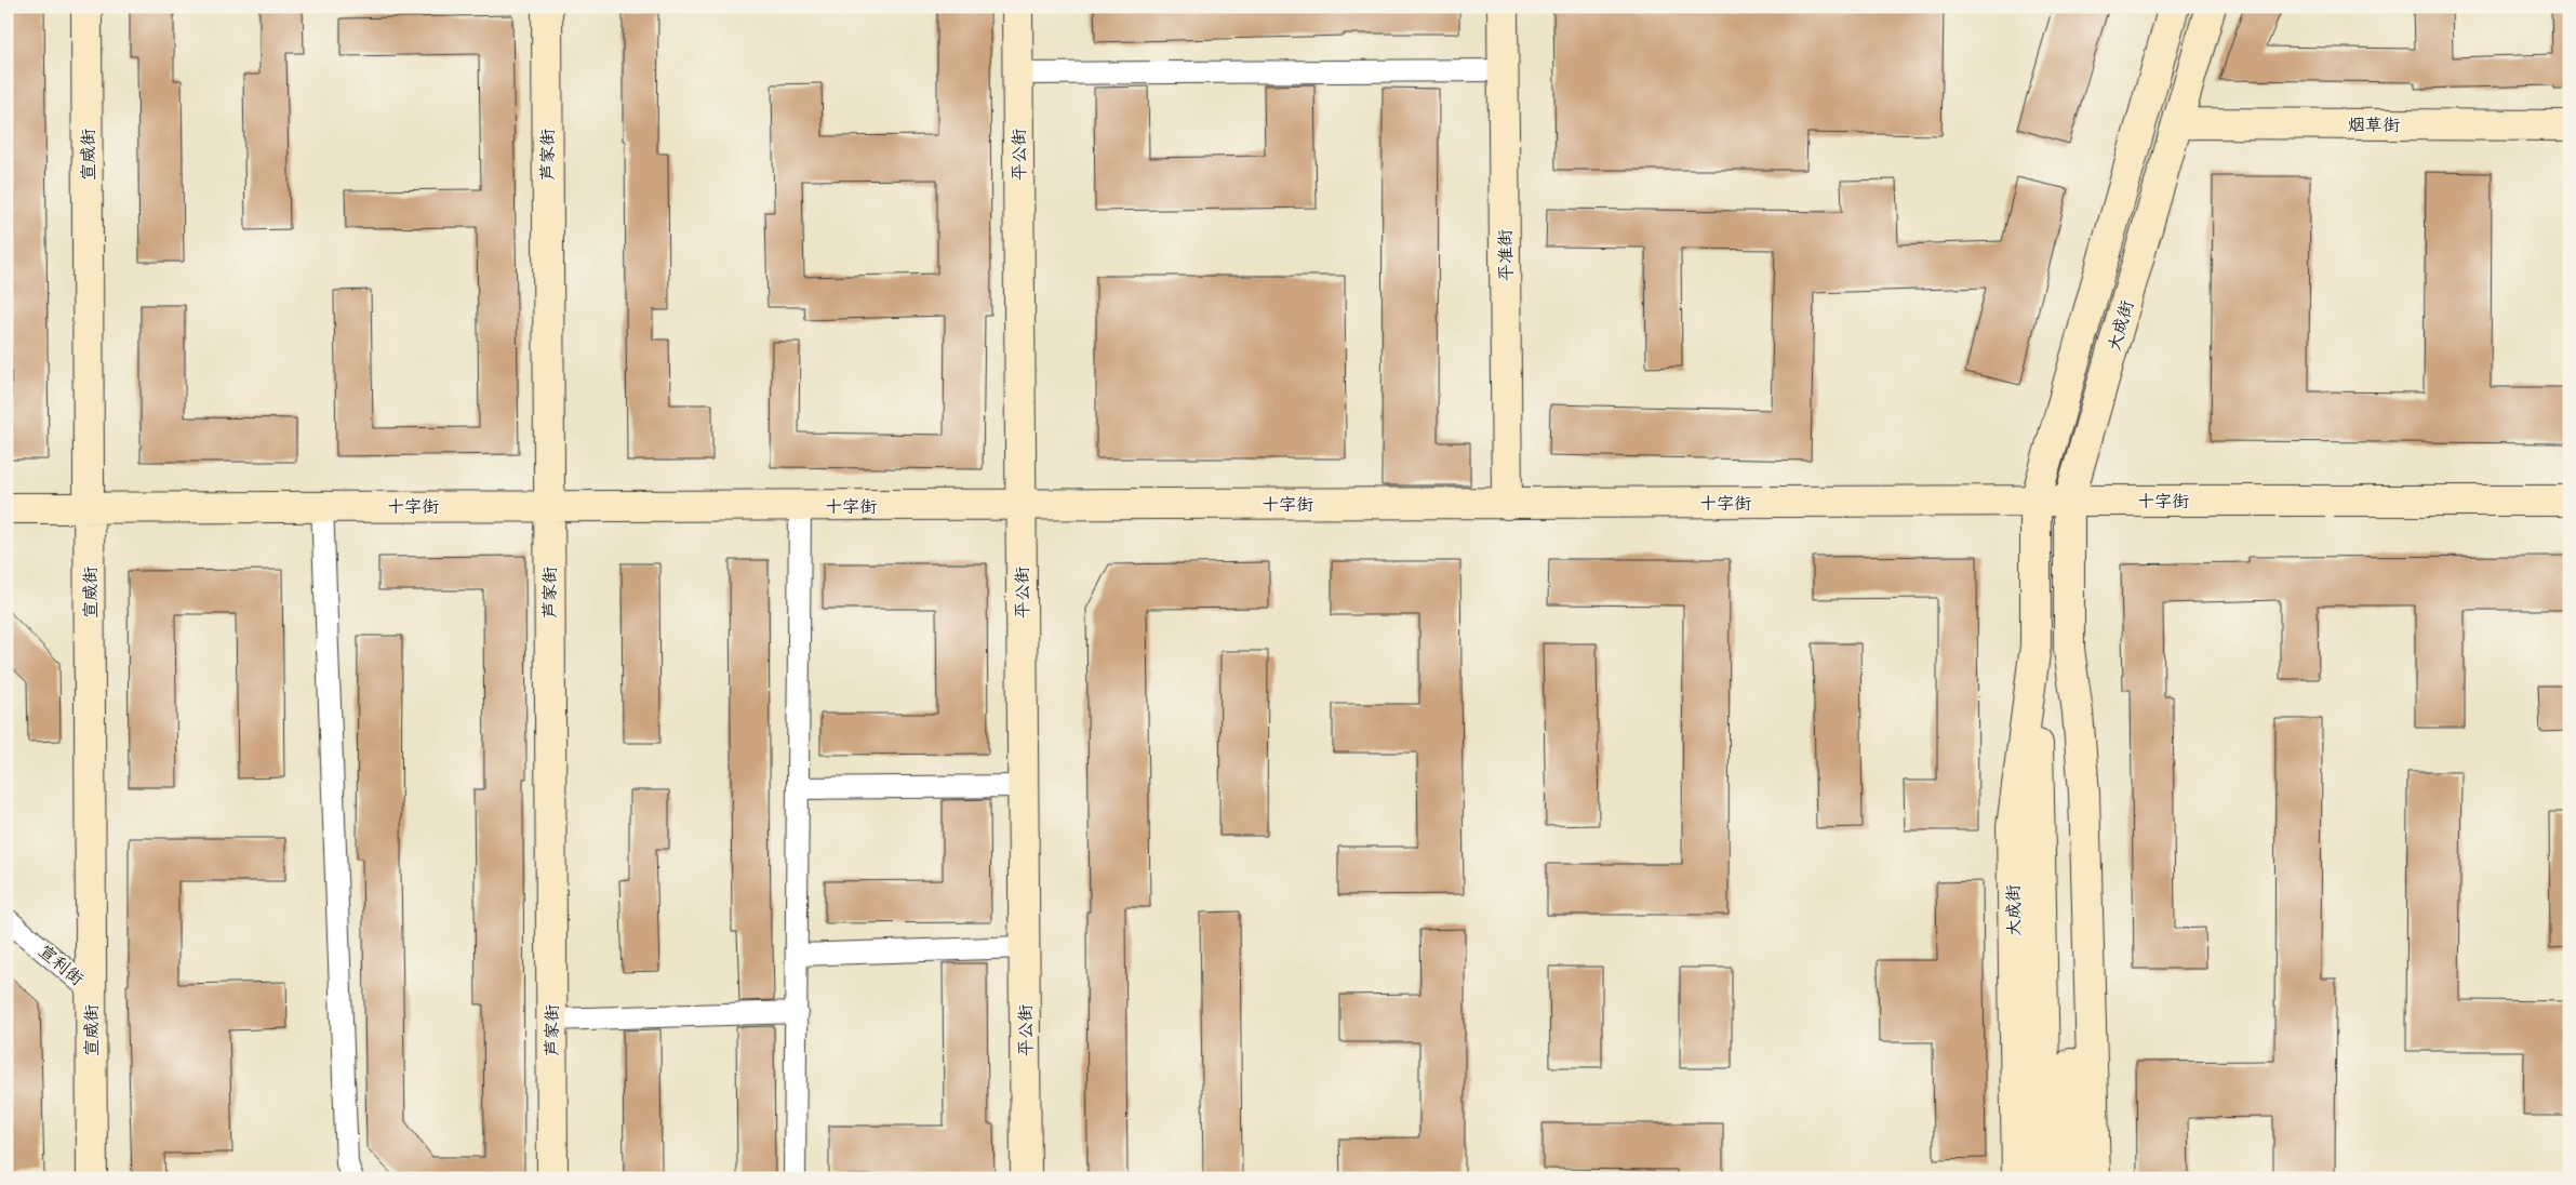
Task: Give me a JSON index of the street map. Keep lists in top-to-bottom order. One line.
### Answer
{"streets":{"street":["烟草街","宣威街","芦家街","平公街","平准街","大成街","十字街","宣利街"]},"crossings":[["烟草街","大成街"],["宣威街","十字街"],["宣威街","宣利街"],["芦家街","十字街"],["平公街","十字街"],["平准街","十字街"],["大成街","十字街"]]}
